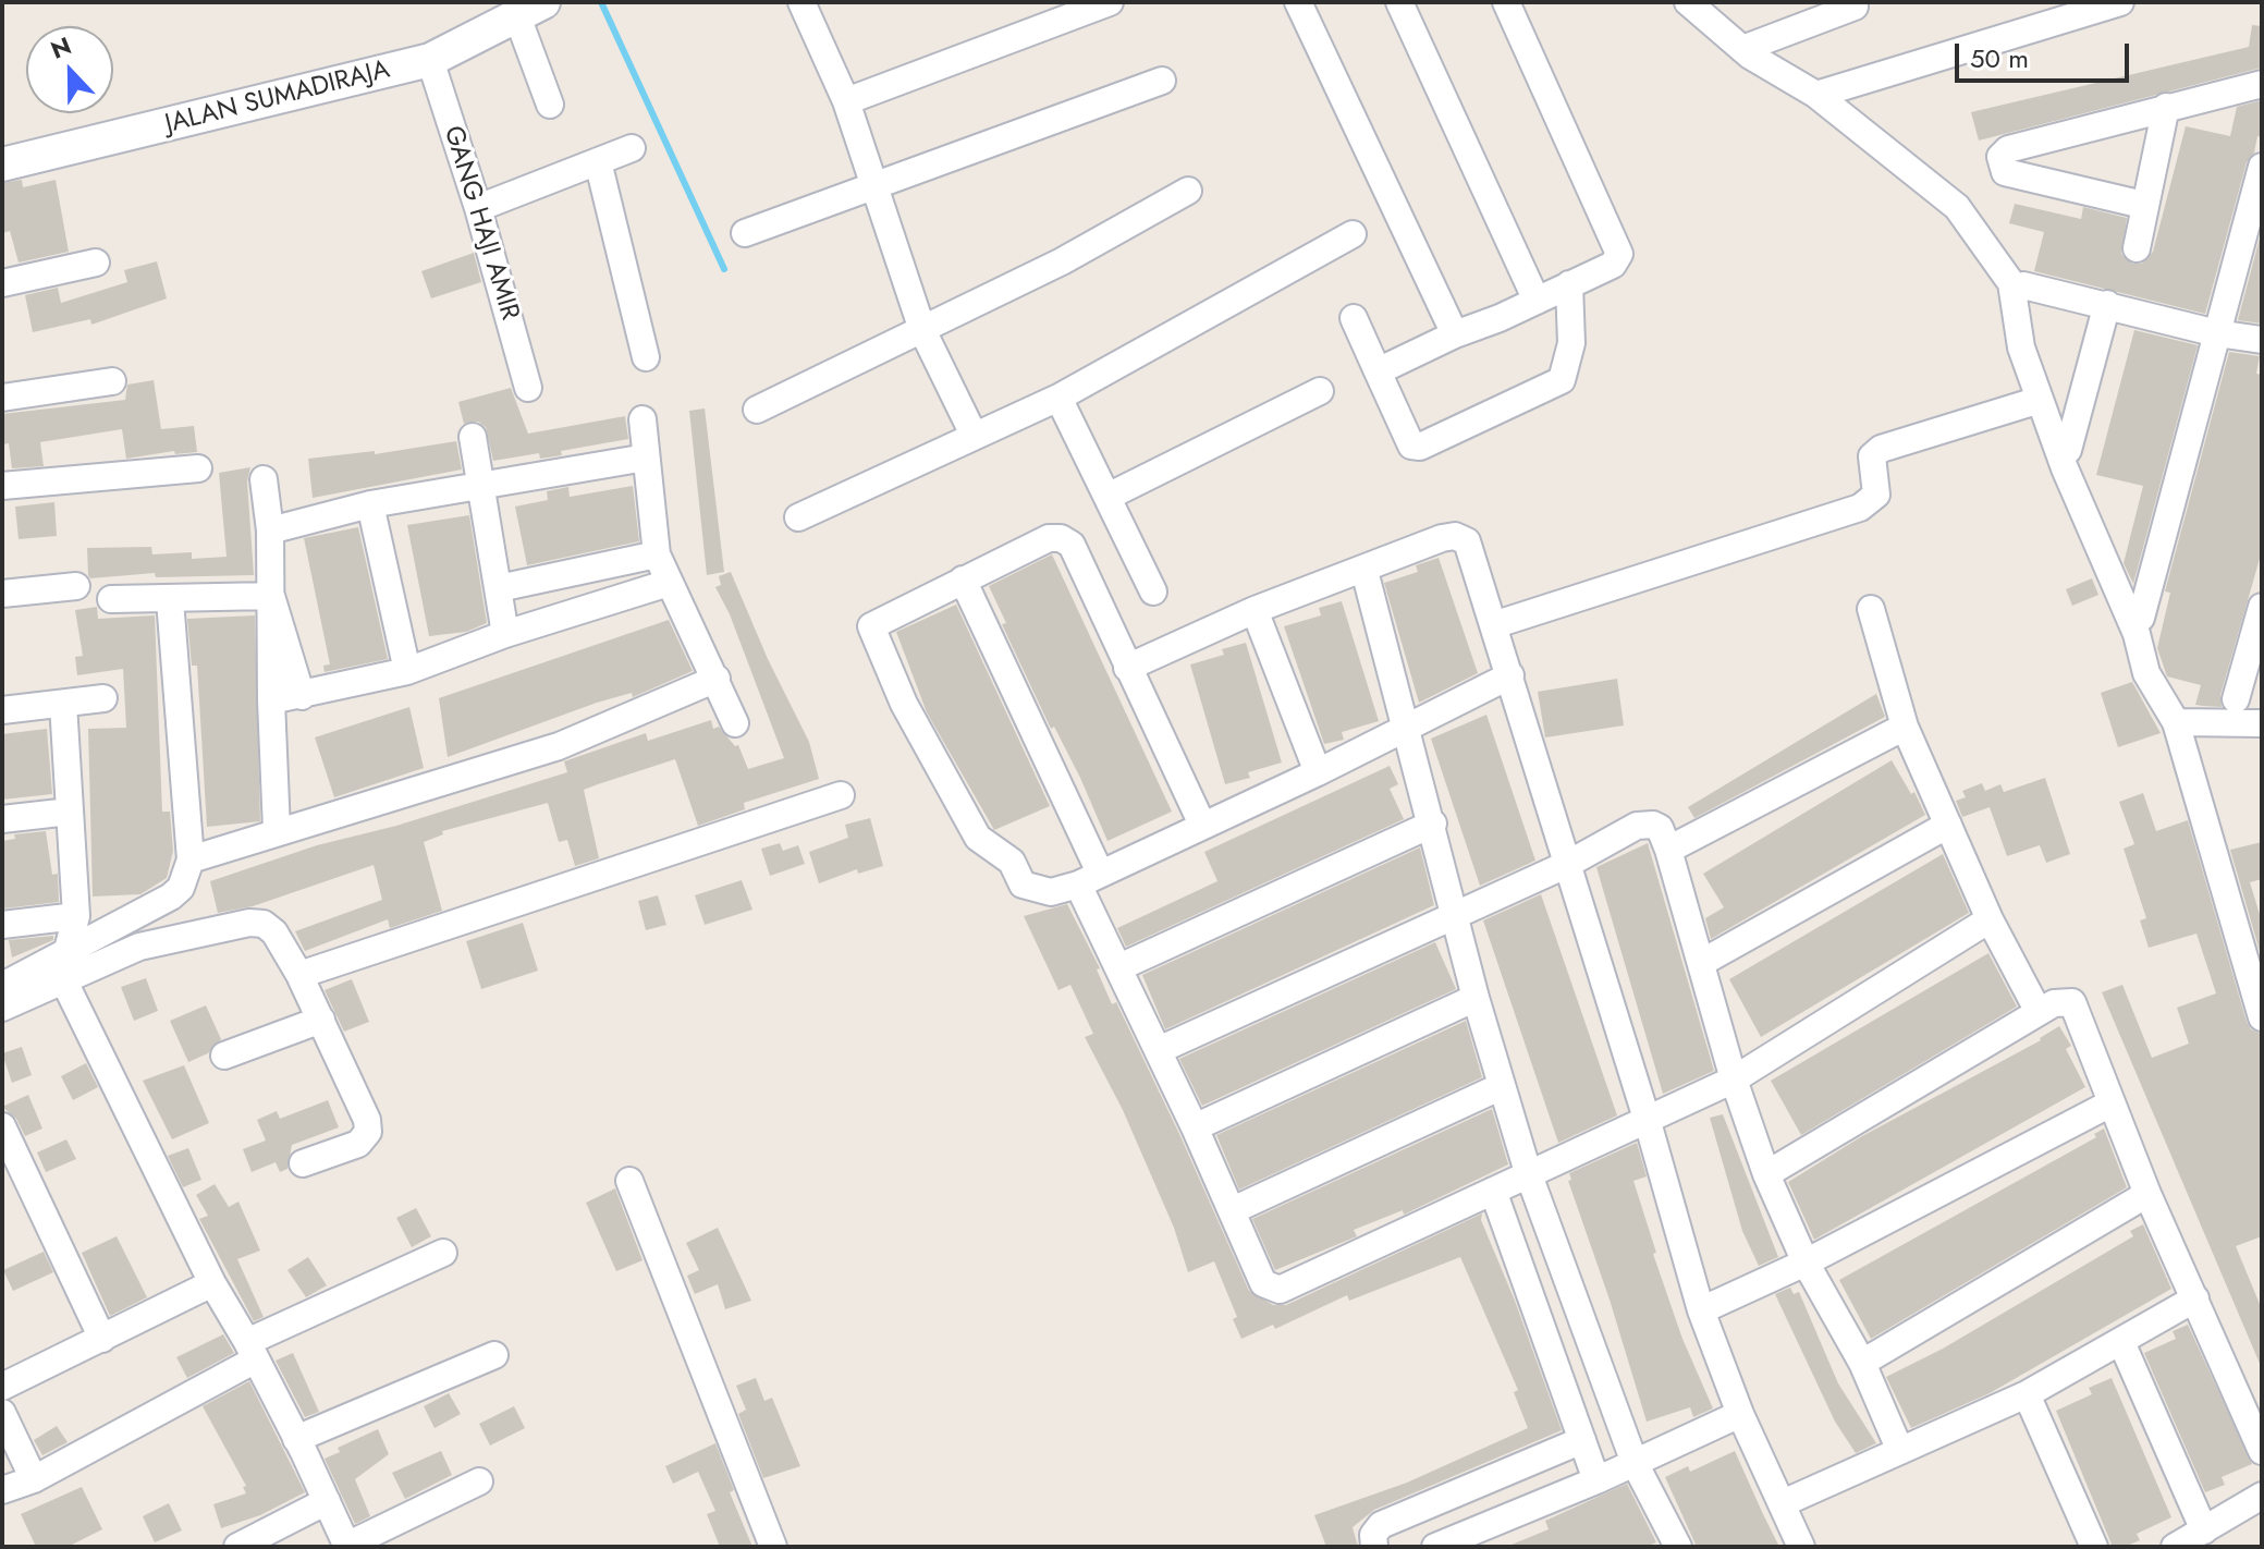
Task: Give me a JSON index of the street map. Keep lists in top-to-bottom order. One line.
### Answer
{"streets":{"street":["JALAN SUMADIRAJA","GANG HAJI AMIR"]},"crossings":[["JALAN SUMADIRAJA","GANG HAJI AMIR"]],"scale_bar":"50 m","north":"top"}
